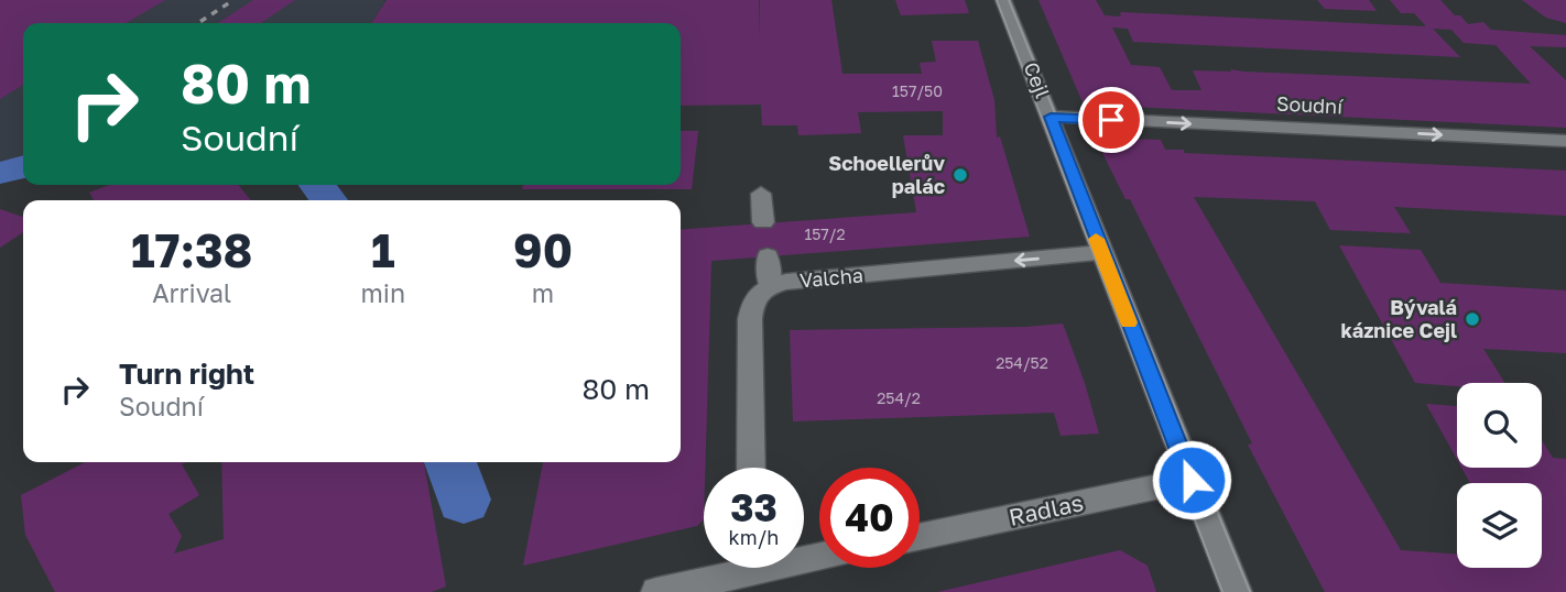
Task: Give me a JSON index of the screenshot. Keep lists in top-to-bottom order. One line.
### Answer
{"streets":{"street":["Cejl","Soudní","Valcha","Radlas"]},"crossings":[["Cejl","Soudní"],["Cejl","Valcha"],["Cejl","Radlas"]],"one_way":["Soudní","Valcha"],"places":["Schoellerův palác","Bývalá káznice Cejl"],"house_numbers":["157/50","157/2","254/52","254/2"],"page":{"turn":["80 m","Soudní"],"eta":["17:38","Arrival","1","min","90","m"],"list":[{"name":"Turn right","note":"Soudní","value":"80 m"}],"speed":"33 km/h","limit":"40"}}
